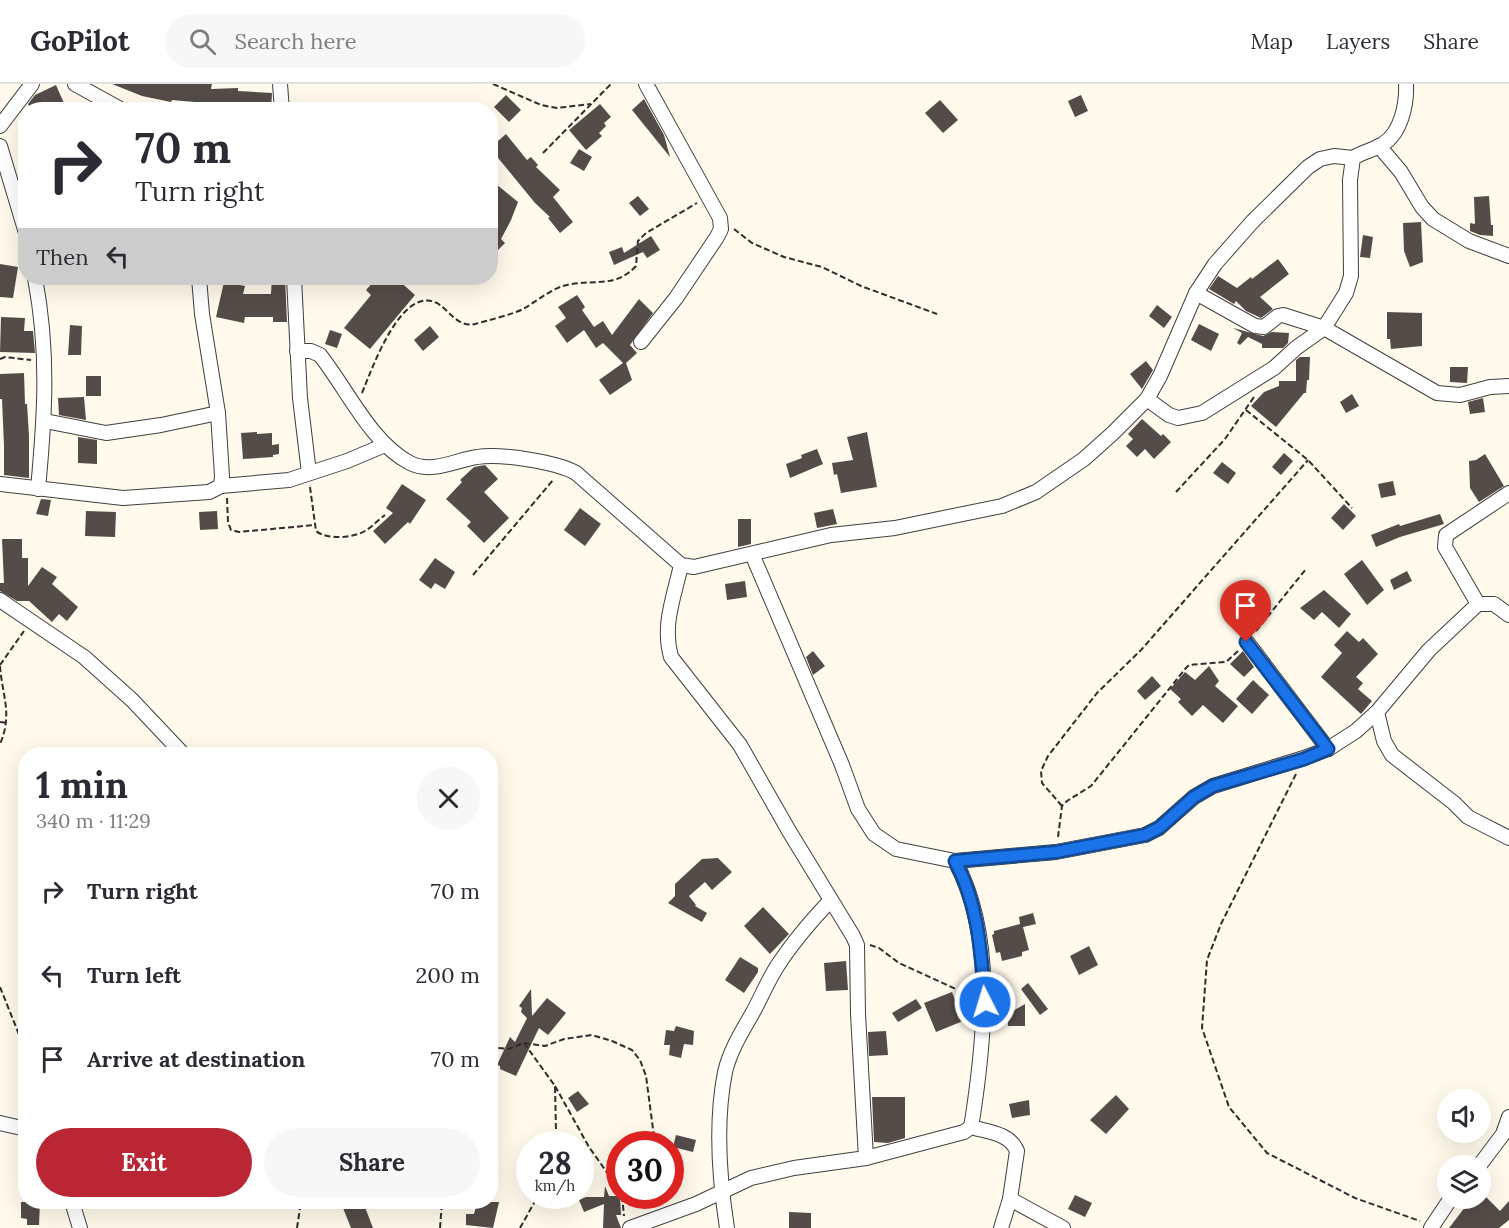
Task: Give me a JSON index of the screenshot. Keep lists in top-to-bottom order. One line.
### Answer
{"page":{"header":"GoPilot","search":"Search here","nav":["Map","Layers","Share"],"turn":["70 m","Turn right"],"then":"Then","heading":["1 min","340 m · 11:29"],"list":[{"name":"Turn right","value":"70 m"},{"name":"Turn left","value":"200 m"},{"name":"Arrive at destination","value":"70 m"}],"buttons":["Exit","Share"],"speed":"28 km/h","limit":"30"}}
